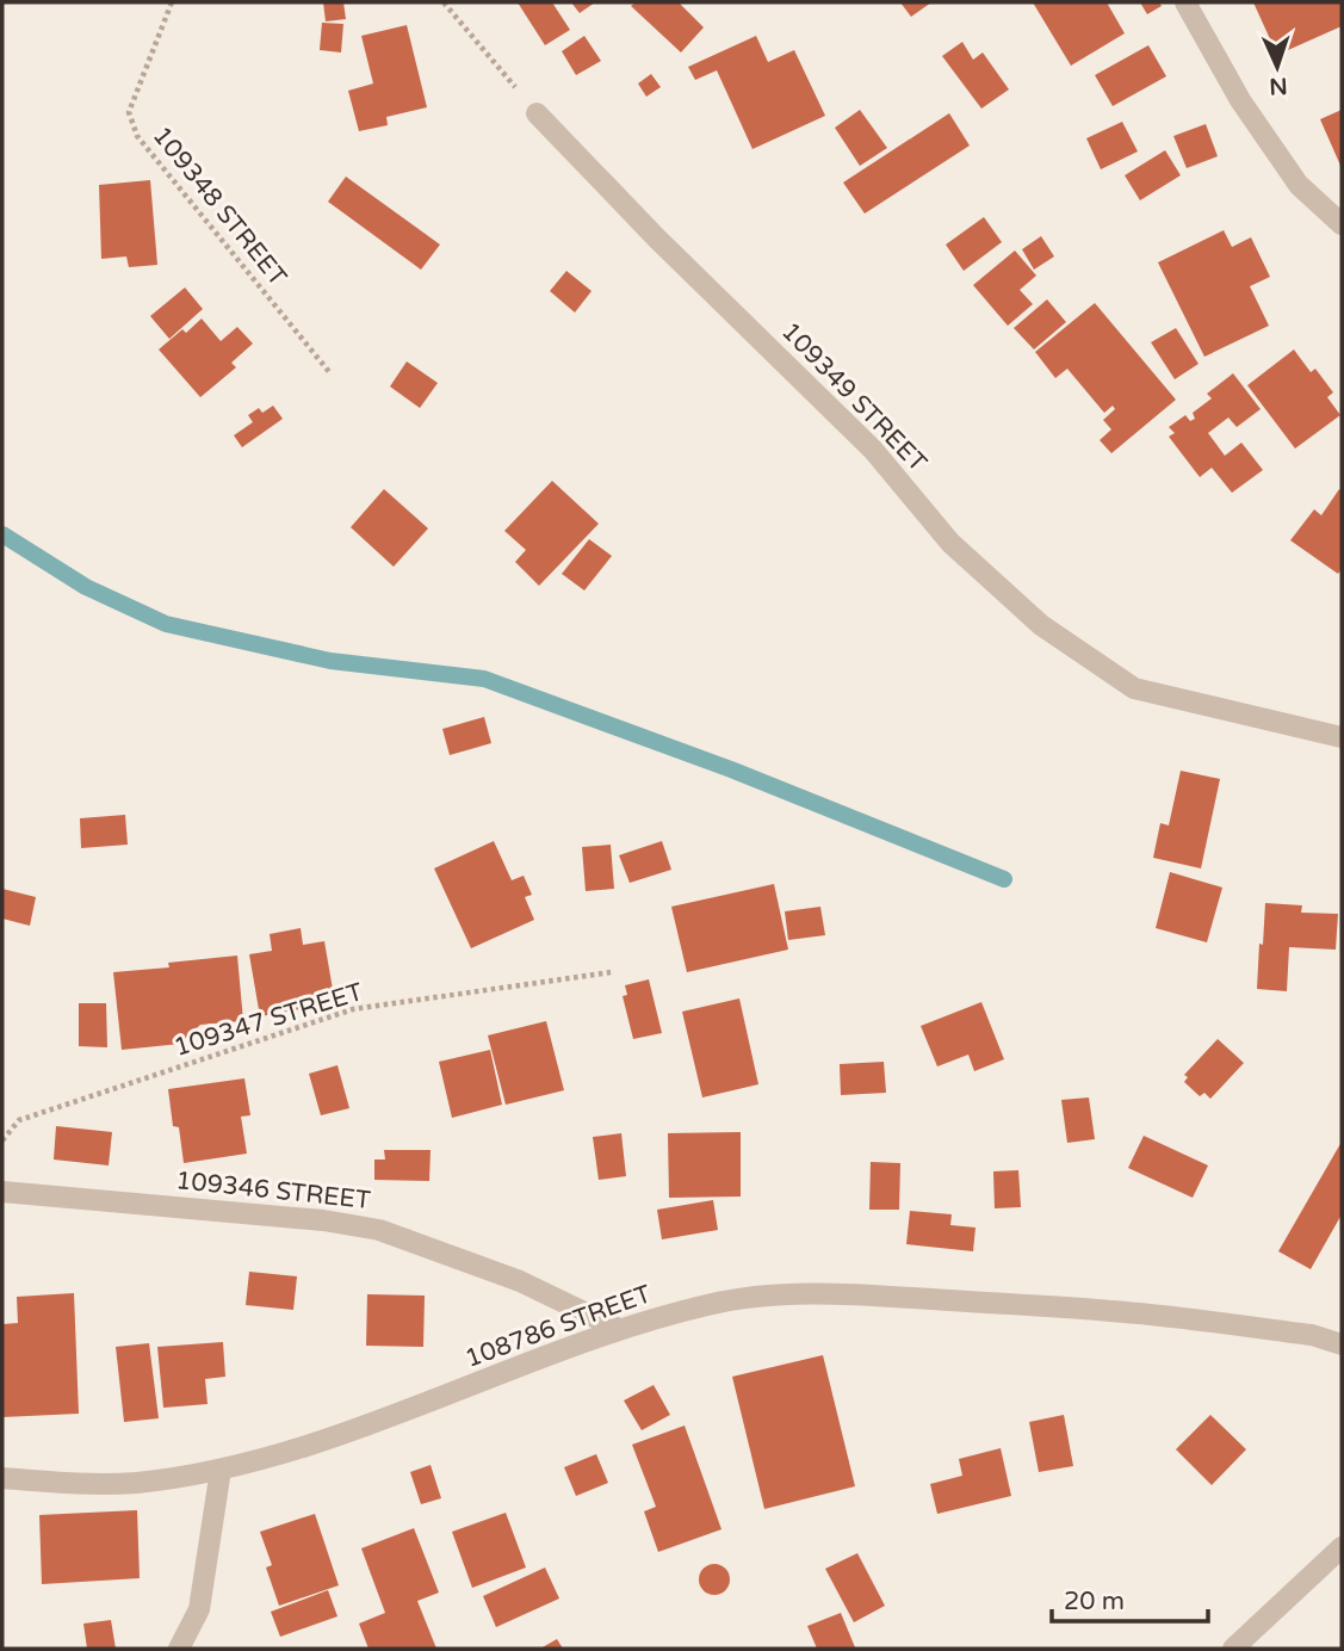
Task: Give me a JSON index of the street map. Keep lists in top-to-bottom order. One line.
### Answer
{"streets":{"street":["109349 STREET","109346 STREET","108786 STREET"],"path":["109348 STREET","109347 STREET"]},"crossings":[["109346 STREET","108786 STREET"]],"scale_bar":"20 m","north":"bottom"}
